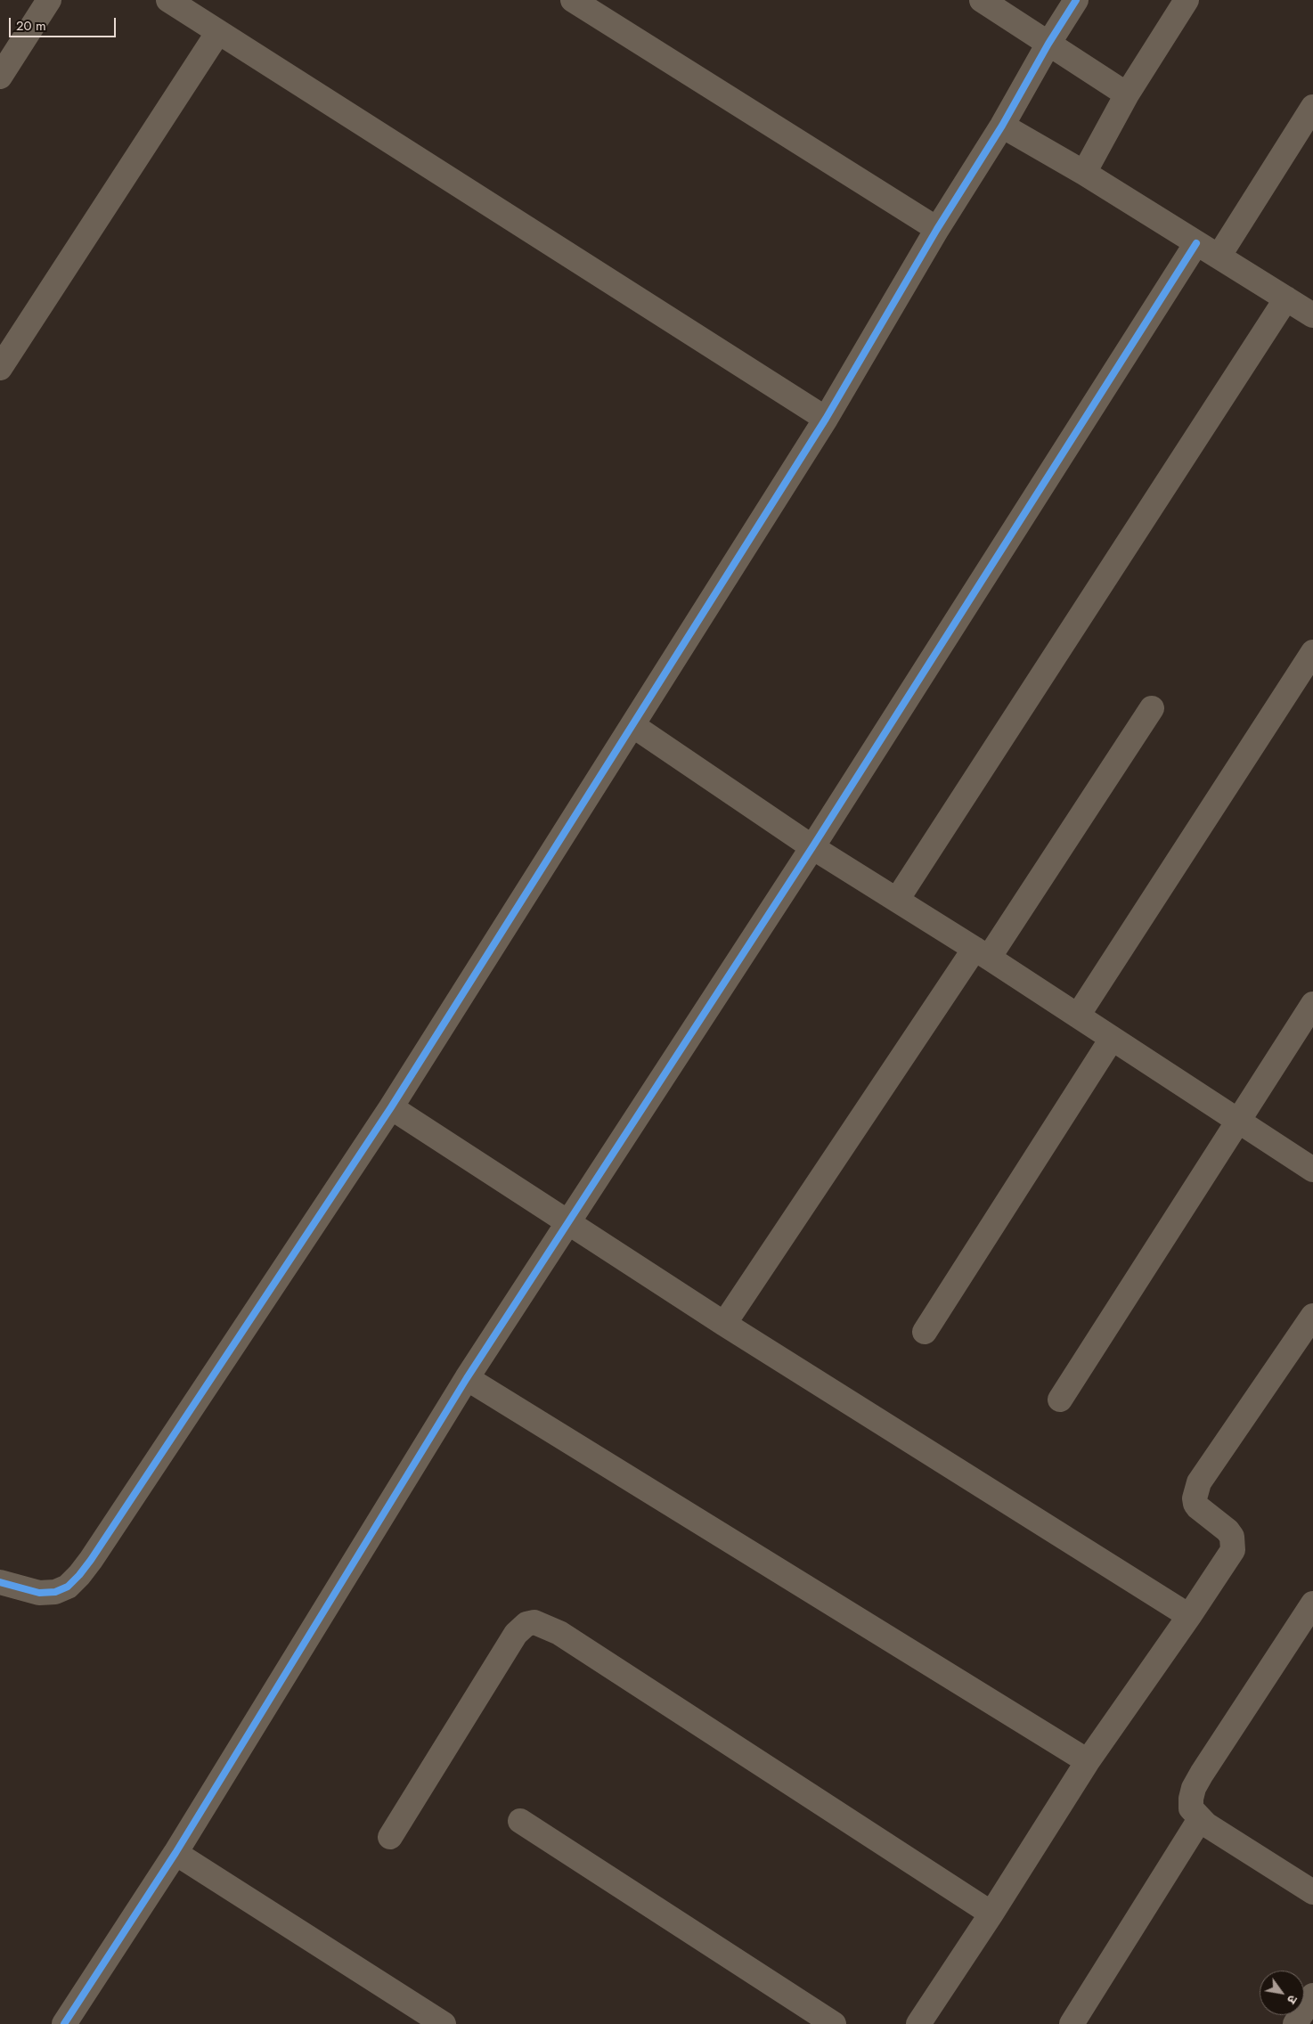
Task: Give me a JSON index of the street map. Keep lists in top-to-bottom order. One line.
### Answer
{"scale_bar":"20 m","north":"bottom right"}
